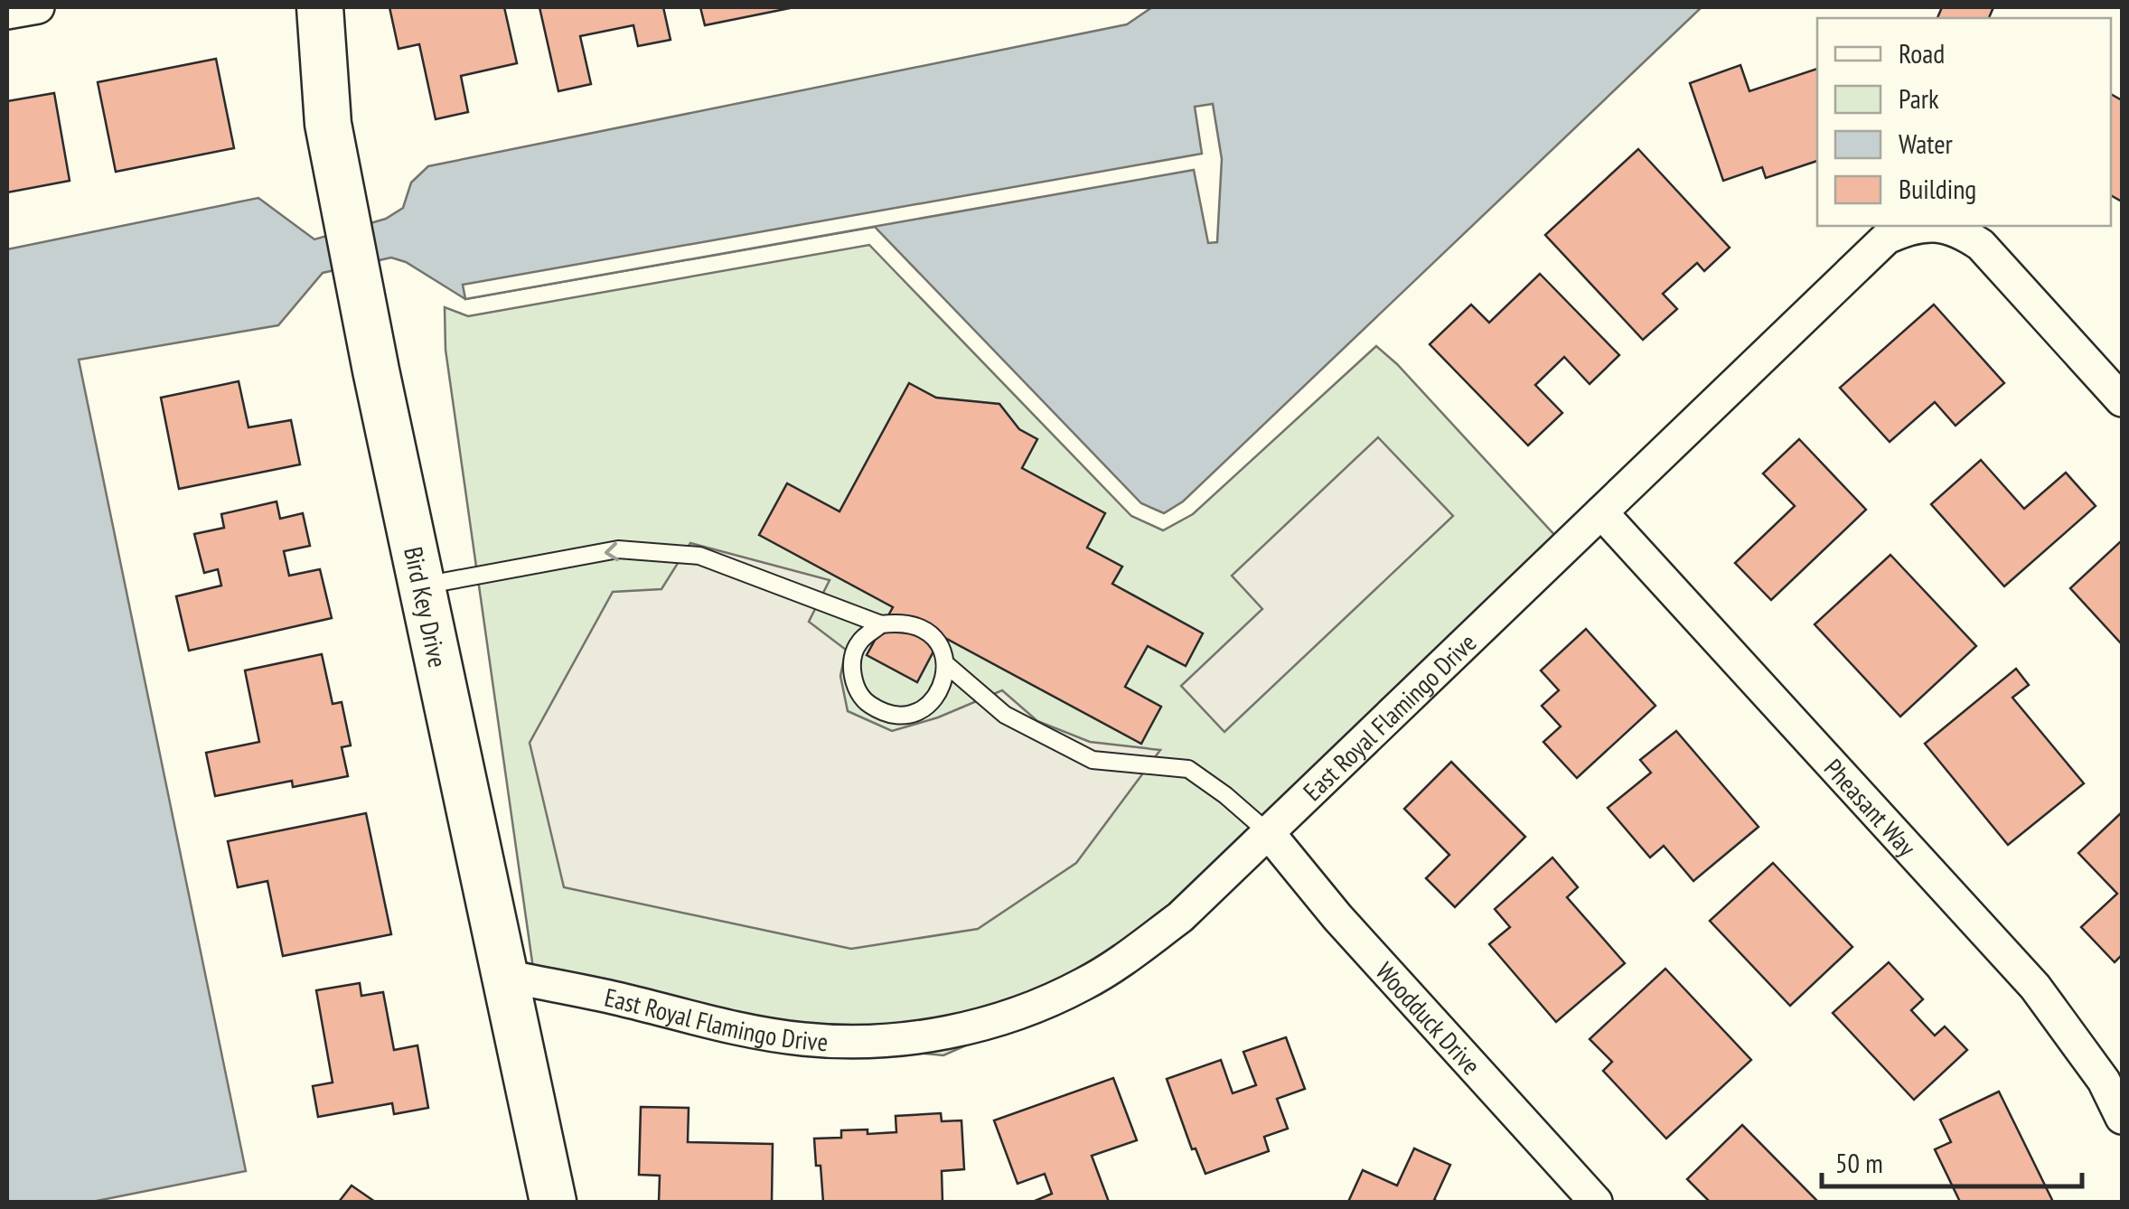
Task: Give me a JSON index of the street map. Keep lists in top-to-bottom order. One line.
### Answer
{"streets":{"street":["Bird Key Drive","East Royal Flamingo Drive","Pheasant Way","Woodduck Drive"]},"crossings":[["Bird Key Drive","East Royal Flamingo Drive"],["East Royal Flamingo Drive","Pheasant Way"],["East Royal Flamingo Drive","Woodduck Drive"]],"legend":["Road","Park","Water","Building"],"scale_bar":"50 m"}
